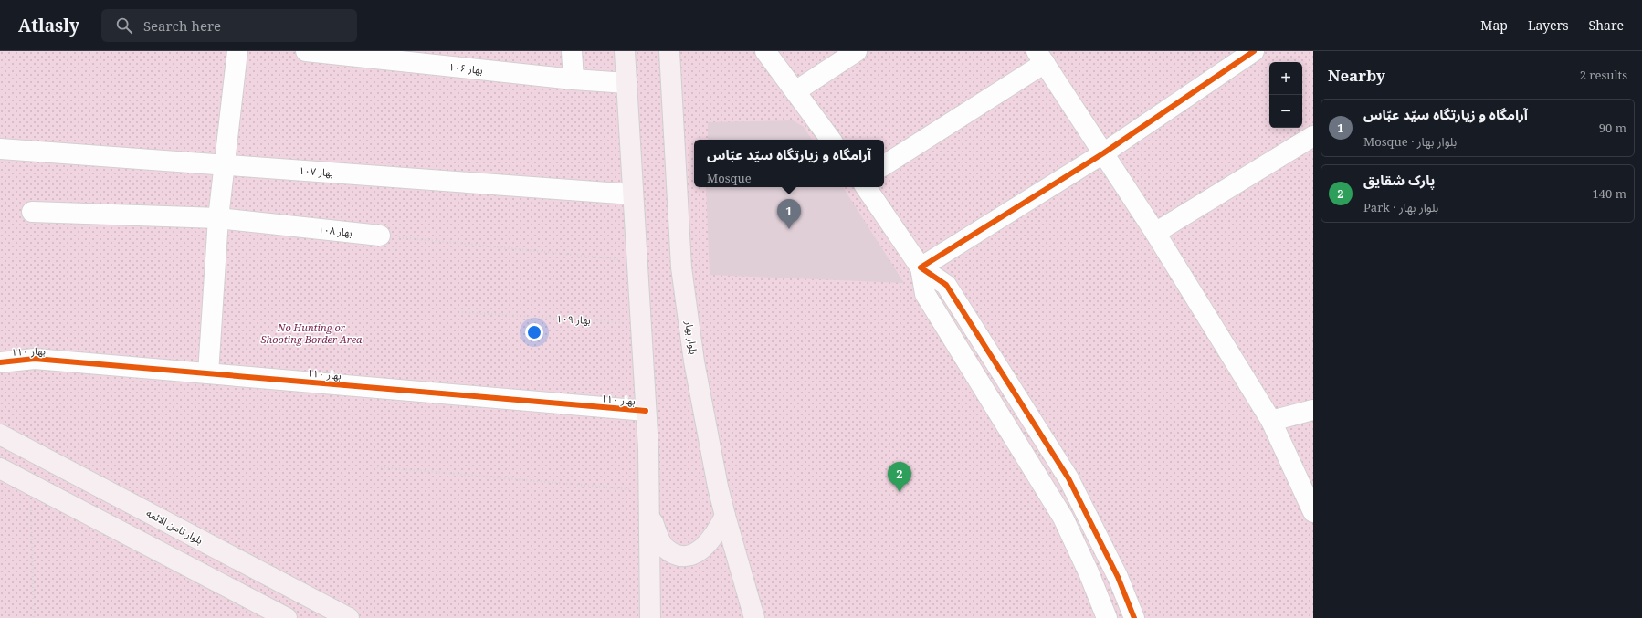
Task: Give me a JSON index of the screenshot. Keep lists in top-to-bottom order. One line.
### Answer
{"streets":{"main road":["بلوار بهار","بلوار ثامن الائمه"],"street":["بهار ۱۰۶","بهار ۱۰۷","بهار ۱۰۸","بهار ۱۱۰"],"path":["بهار ۱۰۹"]},"parks":["No Hunting or Shooting Border Area"],"page":{"header":"Atlasly","search":"Search here","nav":["Map","Layers","Share"],"heading":["Nearby","2 results"],"map_buttons":["+","−"],"list":[{"mark":"1","name":"آرامگاه و زیارتگاه سیّد عبّاس","note":"Mosque · بلوار بهار","value":"90 m"},{"mark":"2","name":"پارک شقایق","note":"Park · بلوار بهار","value":"140 m"}],"popup":["آرامگاه و زیارتگاه سیّد عبّاس","Mosque"],"pins":["1","2"]}}
